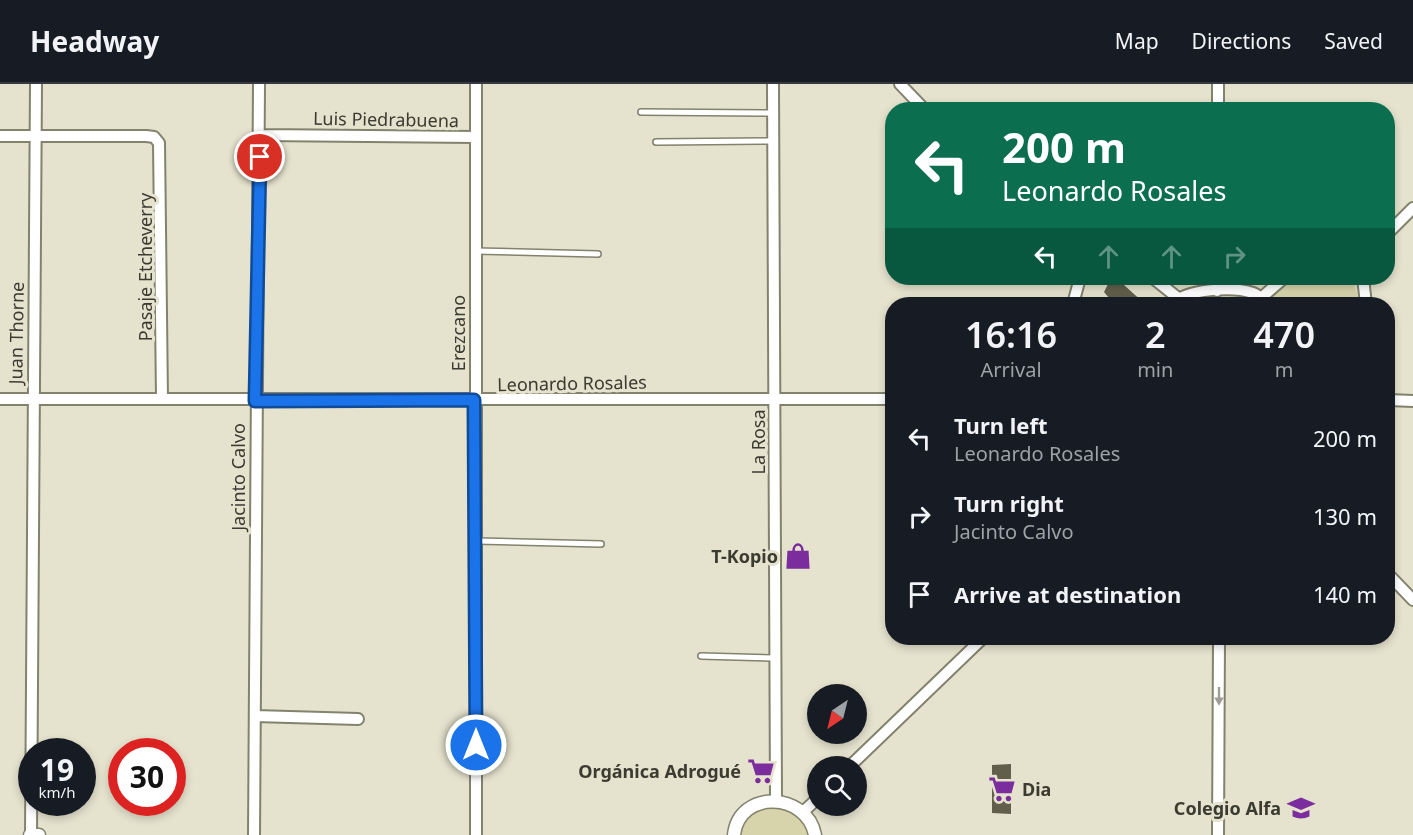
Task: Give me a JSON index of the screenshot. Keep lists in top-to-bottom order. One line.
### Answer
{"streets":{"street":["Luis Piedrabuena","Pasaje Etcheverry","Juan Thorne","Erezcano","Leonardo Rosales","La Rosa","Jacinto Calvo"]},"crossings":[["Luis Piedrabuena","Erezcano"],["Luis Piedrabuena","Jacinto Calvo"],["Pasaje Etcheverry","Juan Thorne"],["Pasaje Etcheverry","Leonardo Rosales"],["Juan Thorne","Leonardo Rosales"],["Erezcano","Leonardo Rosales"],["Leonardo Rosales","La Rosa"],["Leonardo Rosales","Jacinto Calvo"]],"places":{"shop":["T-Kopio"],"supermarket":["Orgánica Adrogué","Dia"],"school or university":["Colegio Alfa"]},"north":"bottom left","page":{"header":"Headway","nav":["Map","Directions","Saved"],"turn":["200 m","Leonardo Rosales"],"eta":["16:16","Arrival","2","min","470","m"],"list":[{"name":"Turn left","note":"Leonardo Rosales","value":"200 m"},{"name":"Turn right","note":"Jacinto Calvo","value":"130 m"},{"name":"Arrive at destination","value":"140 m"}],"speed":"19 km/h","limit":"30"}}
